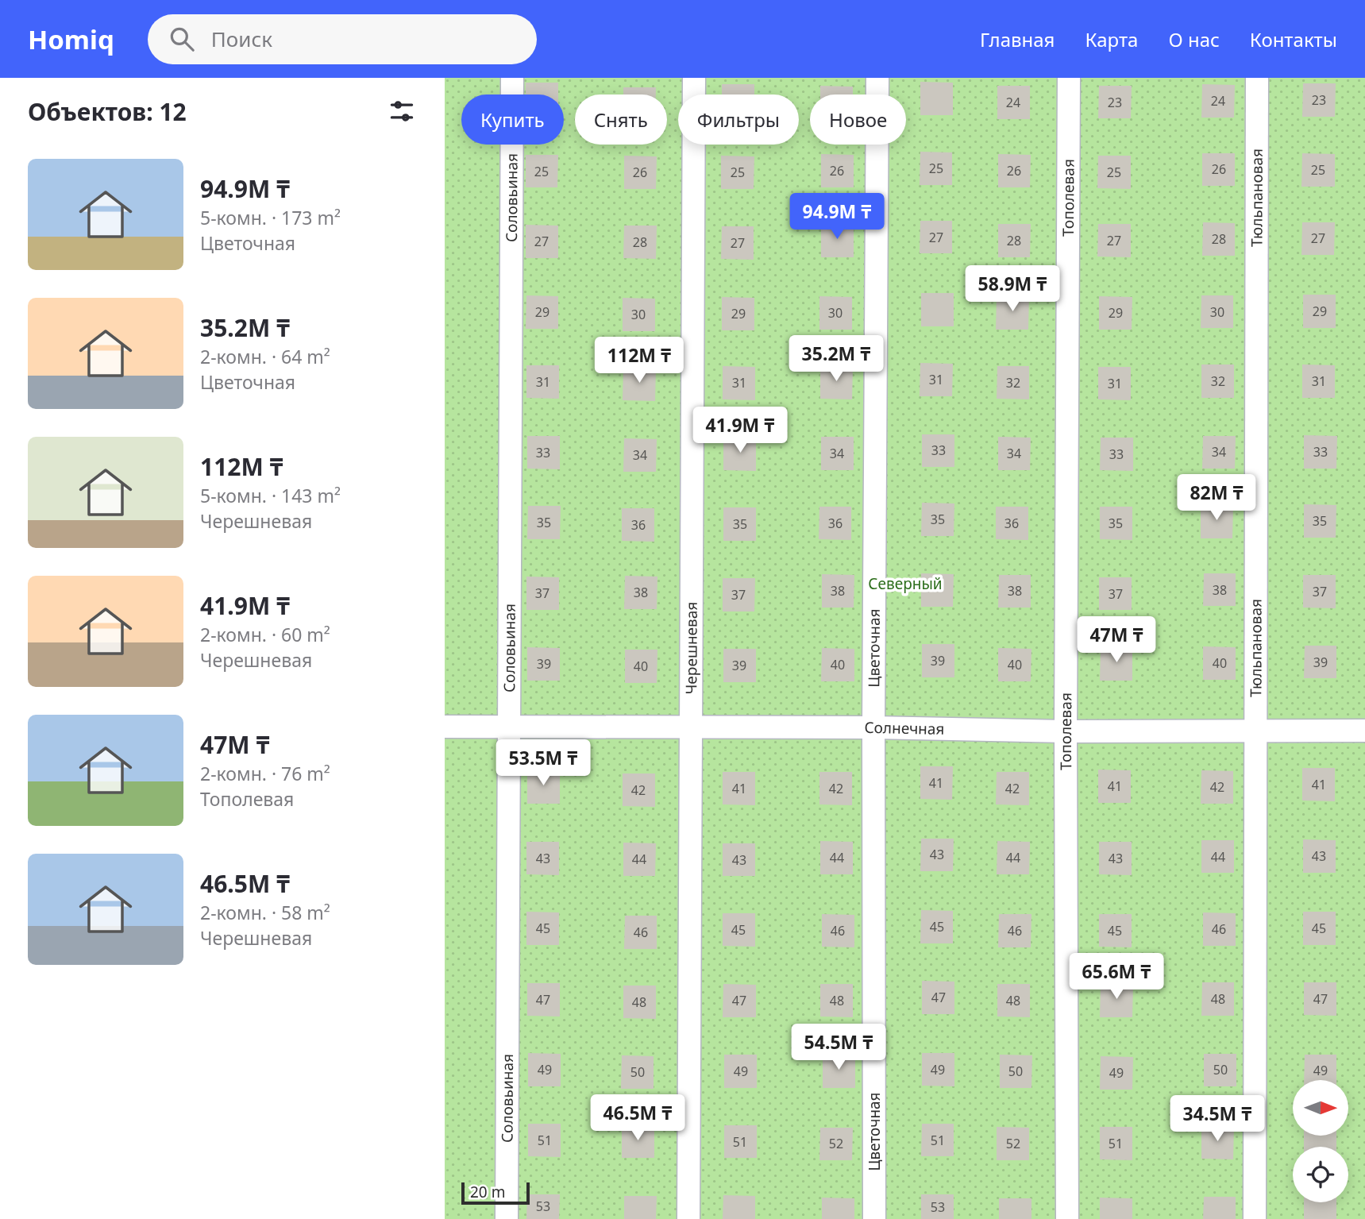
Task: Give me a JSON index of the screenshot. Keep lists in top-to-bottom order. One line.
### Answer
{"streets":{"street":["Соловьиная","Тополевая","Тюльпановая","Цветочная","Черешневая","Солнечная"]},"crossings":[["Соловьиная","Солнечная"],["Тополевая","Солнечная"],["Тюльпановая","Солнечная"],["Цветочная","Солнечная"],["Черешневая","Солнечная"]],"parks":["Северный"],"house_numbers":["23","24","24","23","25","26","25","26","26","25","26","25","25","27","27","28","28","27","27","28","27","29","29","30","30","29","29","30","31","32","31","31","31","32","31","33","34","33","33","34","34","33","34","35","35","35","36","36","35","35","36","38","38","38","37","38","37","37","37","39","39","40","39","40","40","39","40","41","41","41","42","41","42","42","42","43","43","44","44","44","43","43","44","43","45","45","45","46","45","46","46","45","46","47","48","47","47","47","48","48","48","49","49","50","49","49","50","50","49","51","51","51","52","52","51","53","53"],"scale_bar":"20 m","north":"right","page":{"header":"Homiq","search":"Поиск","nav":["Главная","Карта","О нас","Контакты"],"heading":"Объектов: 12","chip":["Купить","Снять","Фильтры","Новое"],"list":[{"name":"94.9M ₸","note":"5-комн. · 173 m² · Цветочная"},{"name":"35.2M ₸","note":"2-комн. · 64 m² · Цветочная"},{"name":"112M ₸","note":"5-комн. · 143 m² · Черешневая"},{"name":"41.9M ₸","note":"2-комн. · 60 m² · Черешневая"},{"name":"47M ₸","note":"2-комн. · 76 m² · Тополевая"},{"name":"46.5M ₸","note":"2-комн. · 58 m² · Черешневая"}],"price":["94.9M ₸","58.9M ₸","35.2M ₸","112M ₸","41.9M ₸","82M ₸","47M ₸","53.5M ₸","65.6M ₸","54.5M ₸","46.5M ₸","34.5M ₸"],"scale":"20 m"}}
